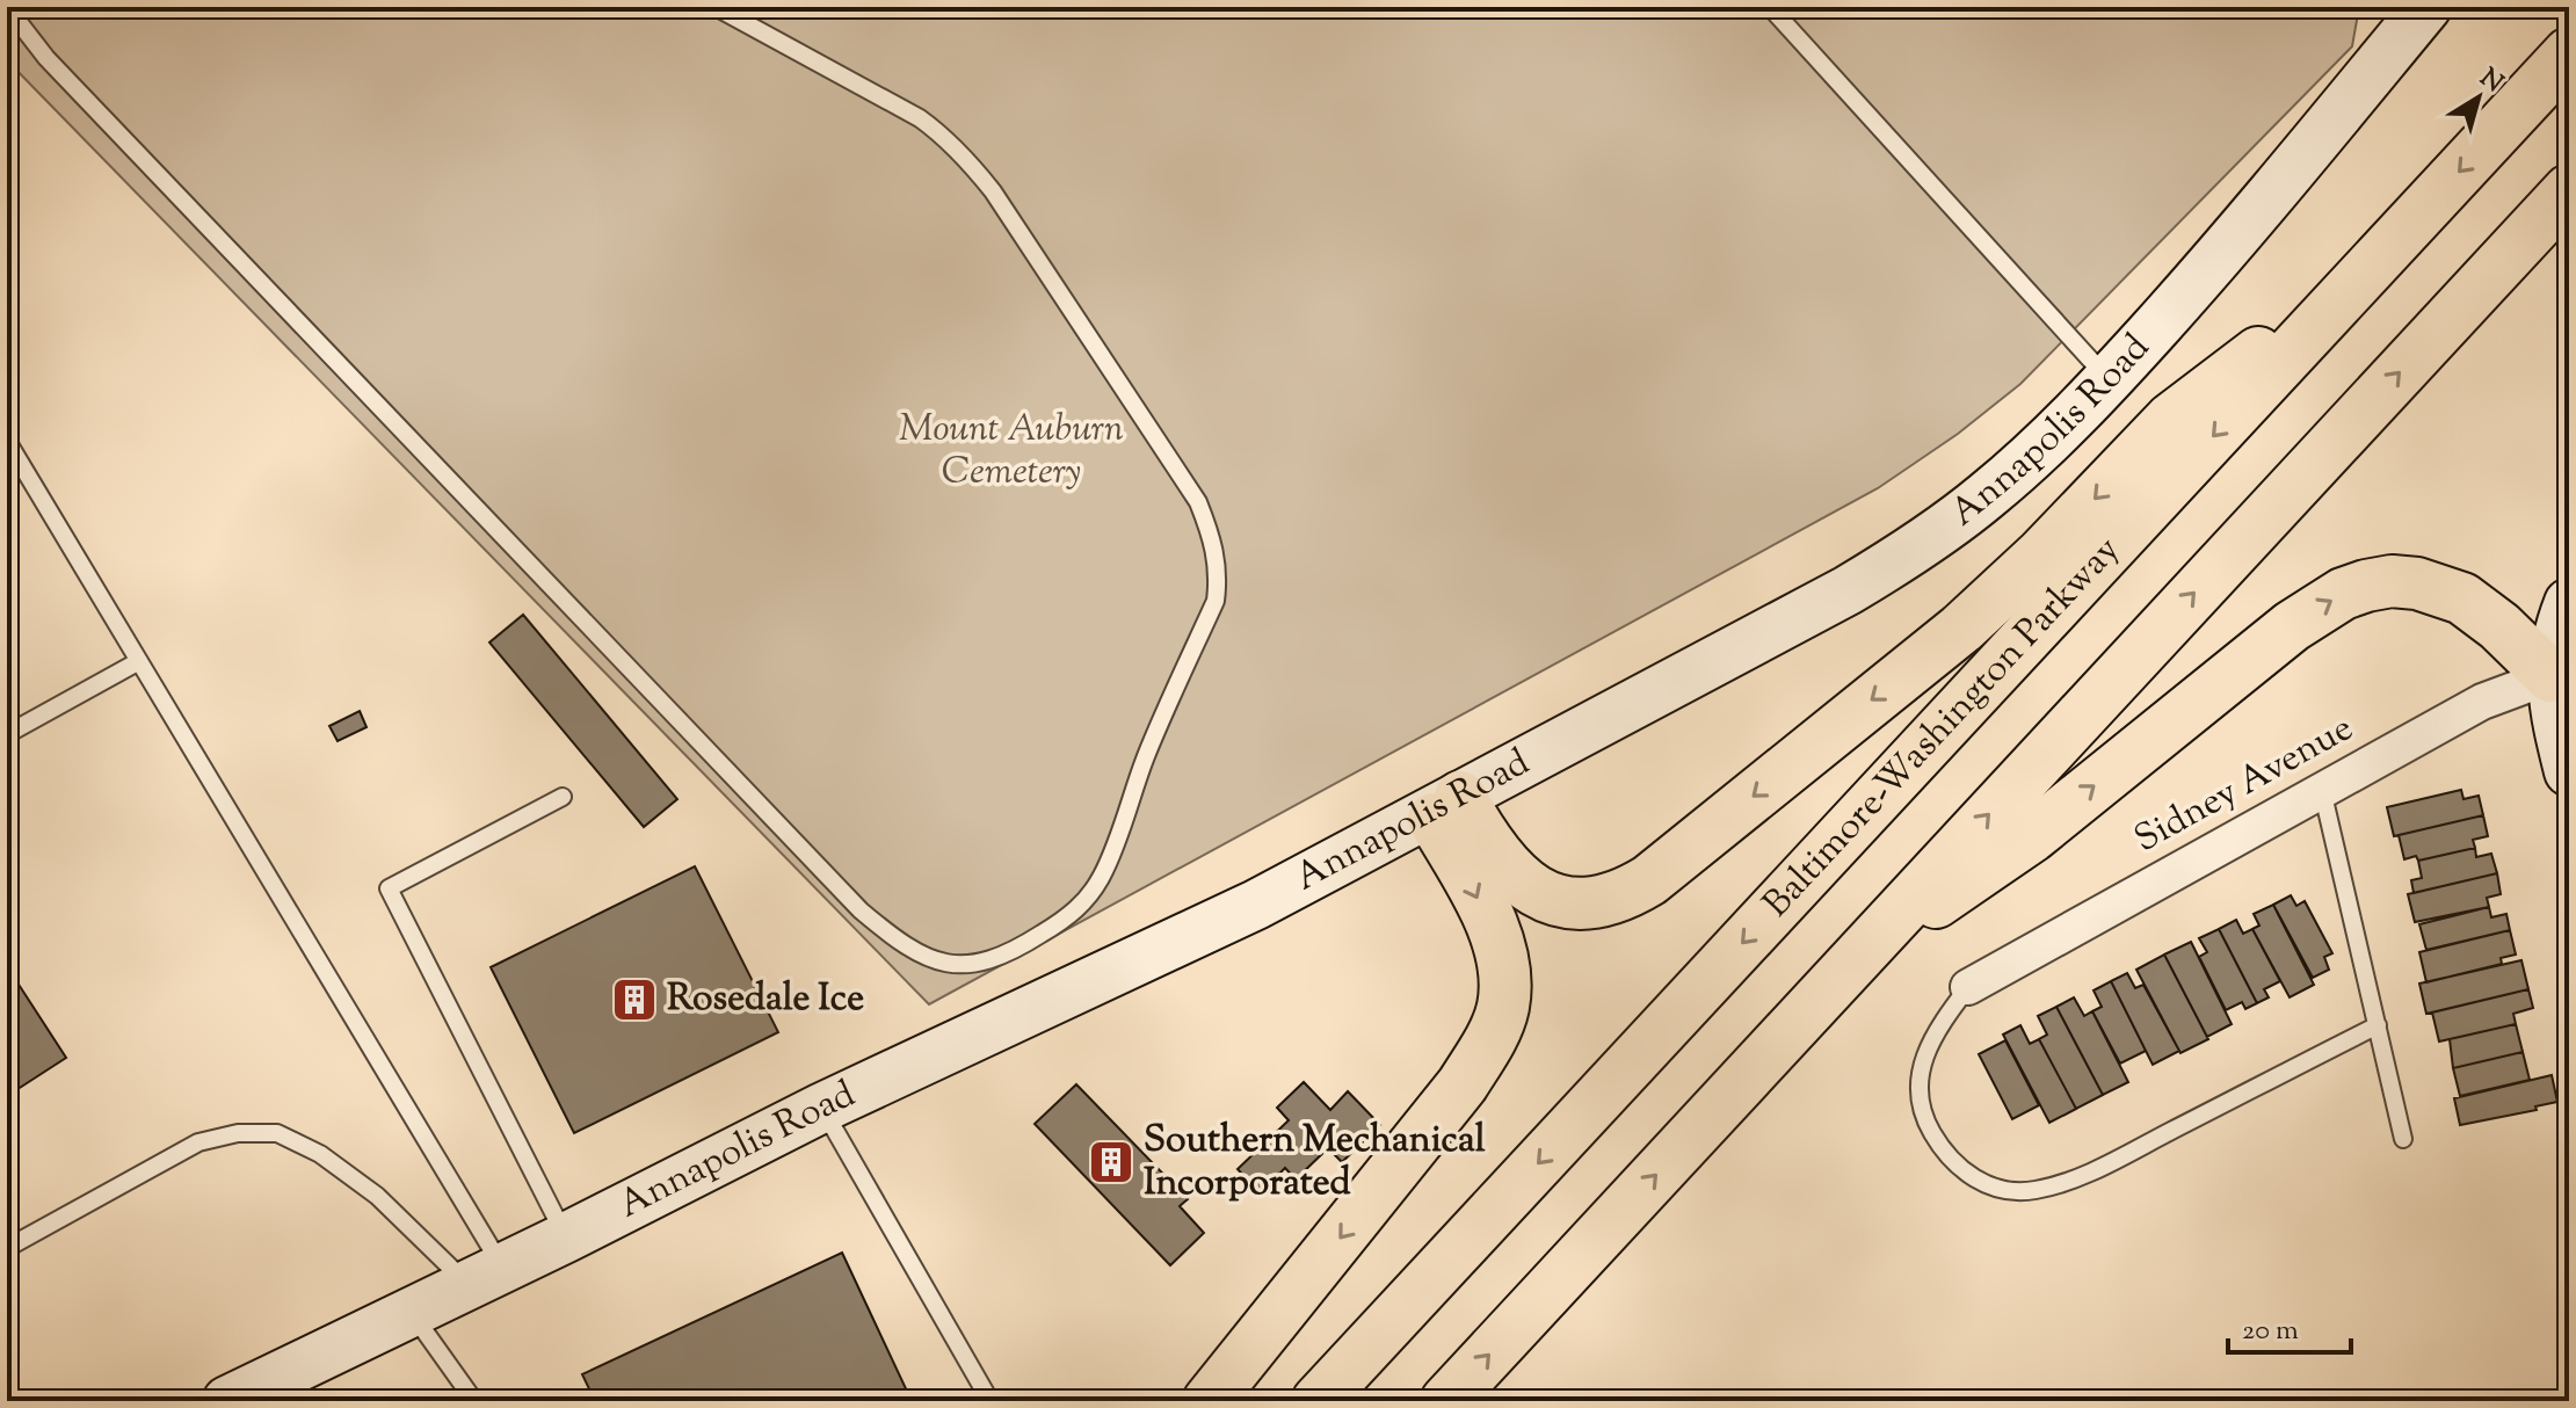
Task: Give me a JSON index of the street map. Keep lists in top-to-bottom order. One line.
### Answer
{"streets":{"highway":["Baltimore-Washington Parkway"],"main road":["Annapolis Road"],"street":["Sidney Avenue"]},"parks":["Mount Auburn Cemetery"],"places":{"building":["Rosedale Ice","Southern Mechanical Incorporated"]},"scale_bar":"20 m","north":"top right"}
